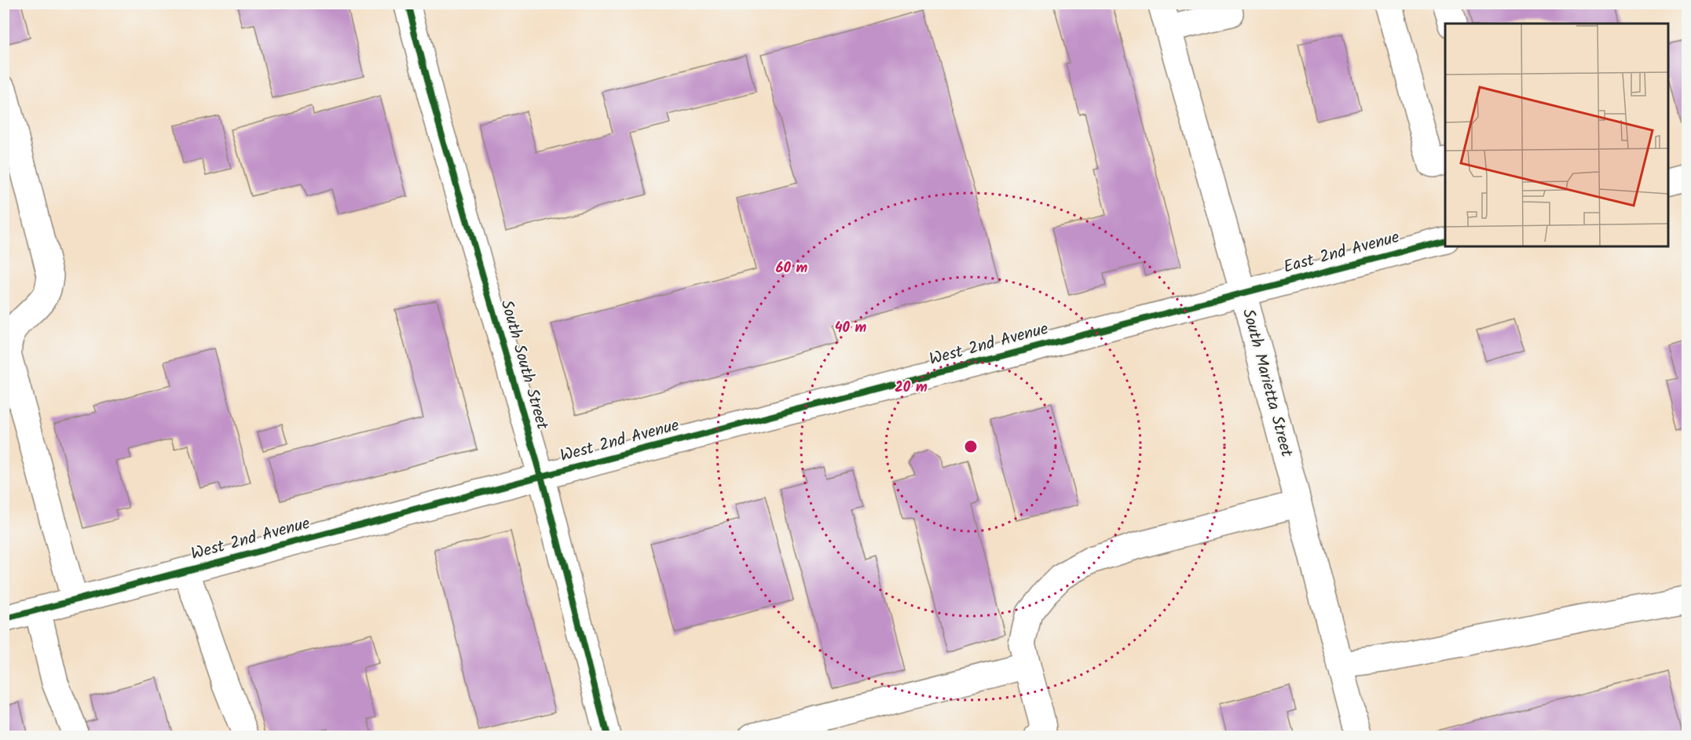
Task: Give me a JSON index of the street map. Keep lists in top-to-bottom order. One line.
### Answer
{"streets":{"street":["East 2nd Avenue","West 2nd Avenue","South South Street","South Marietta Street"]},"crossings":[["East 2nd Avenue","West 2nd Avenue"],["East 2nd Avenue","South Marietta Street"],["West 2nd Avenue","South South Street"],["West 2nd Avenue","South Marietta Street"]],"rings":["60 m","40 m","20 m"]}
